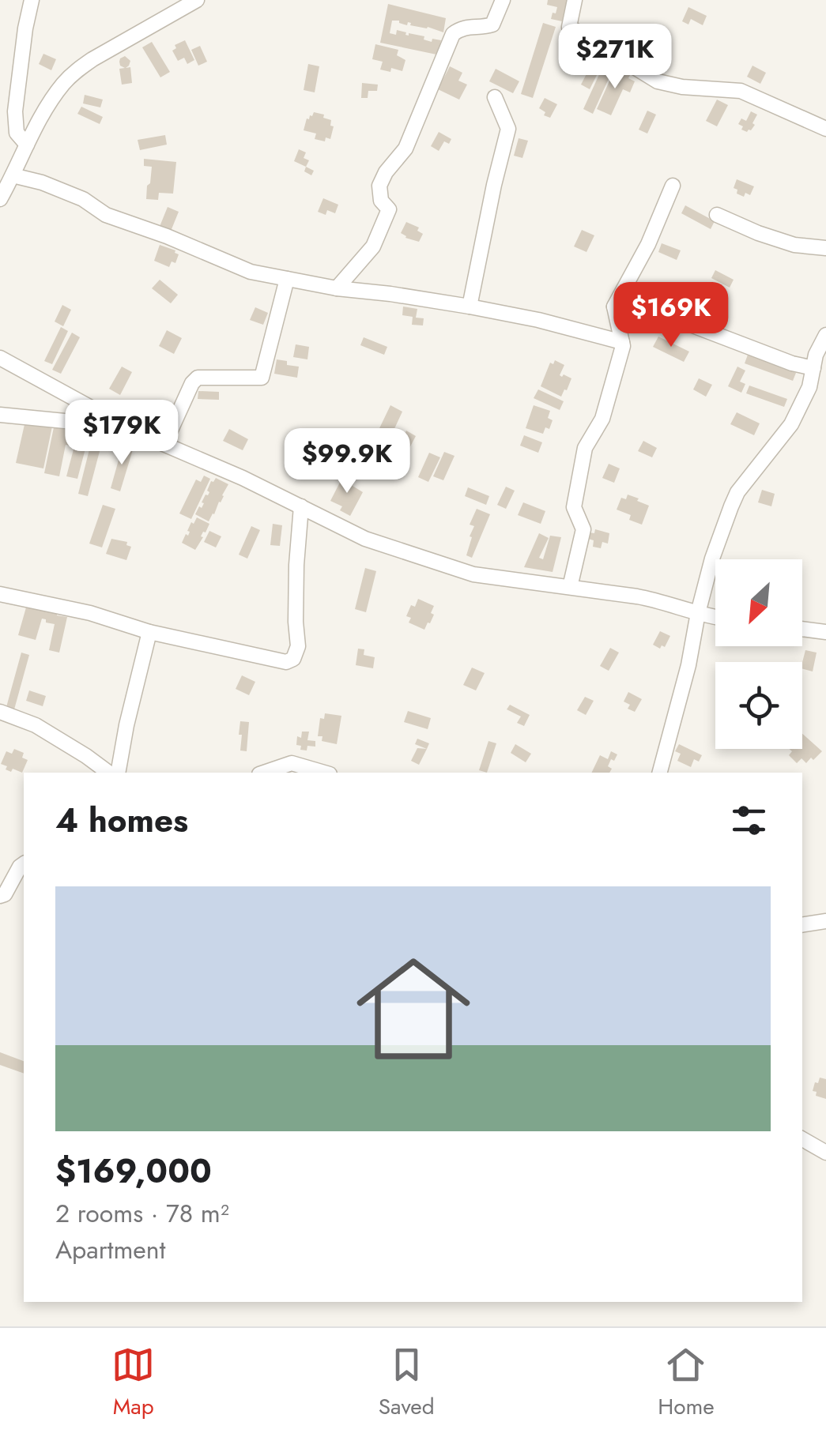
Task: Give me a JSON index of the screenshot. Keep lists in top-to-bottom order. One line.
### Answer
{"north":"bottom left","page":{"price":["$271K","$169K","$179K","$99.9K"],"heading":"4 homes","list":[{"name":"$169,000","note":"2 rooms · 78 m² · Apartment"}],"tabs":["Map","Saved","Home"]}}
